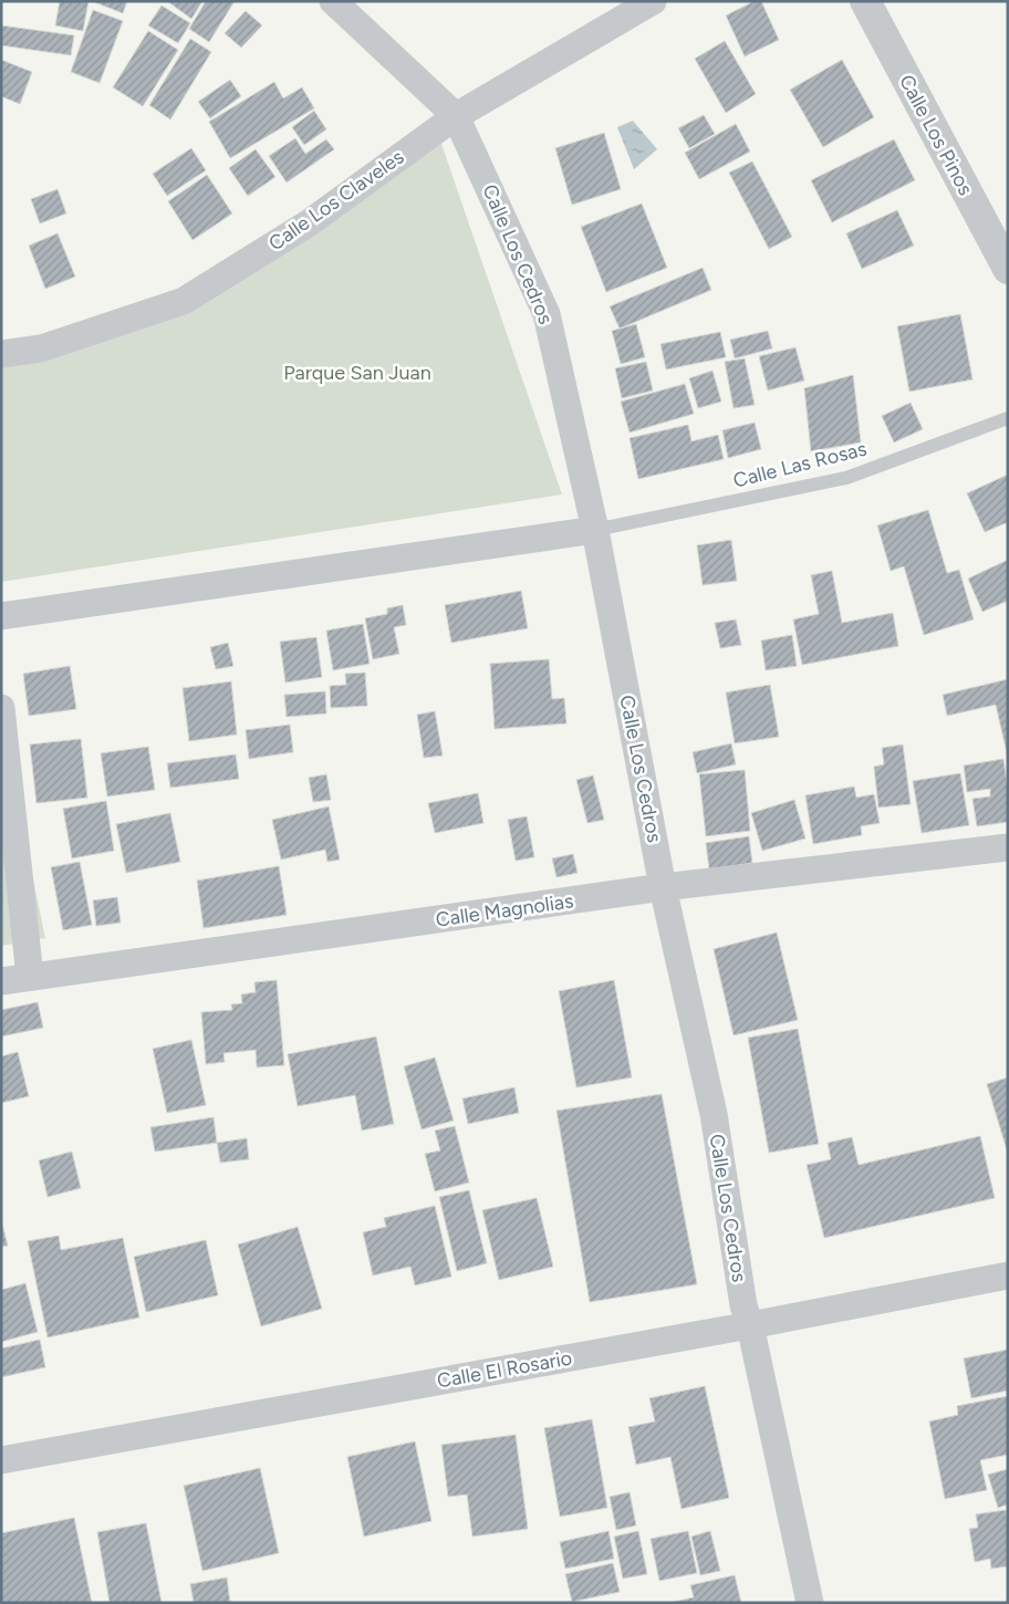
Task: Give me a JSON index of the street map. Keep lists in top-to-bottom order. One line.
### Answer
{"streets":{"street":["Calle Los Pinos","Calle Los Claveles","Calle Los Cedros","Calle Magnolias","Calle El Rosario"],"lane":["Calle Las Rosas"]},"crossings":[["Calle Los Claveles","Calle Los Cedros"],["Calle Los Cedros","Calle Las Rosas"],["Calle Los Cedros","Calle Magnolias"],["Calle Los Cedros","Calle El Rosario"]],"parks":["Parque San Juan"]}
